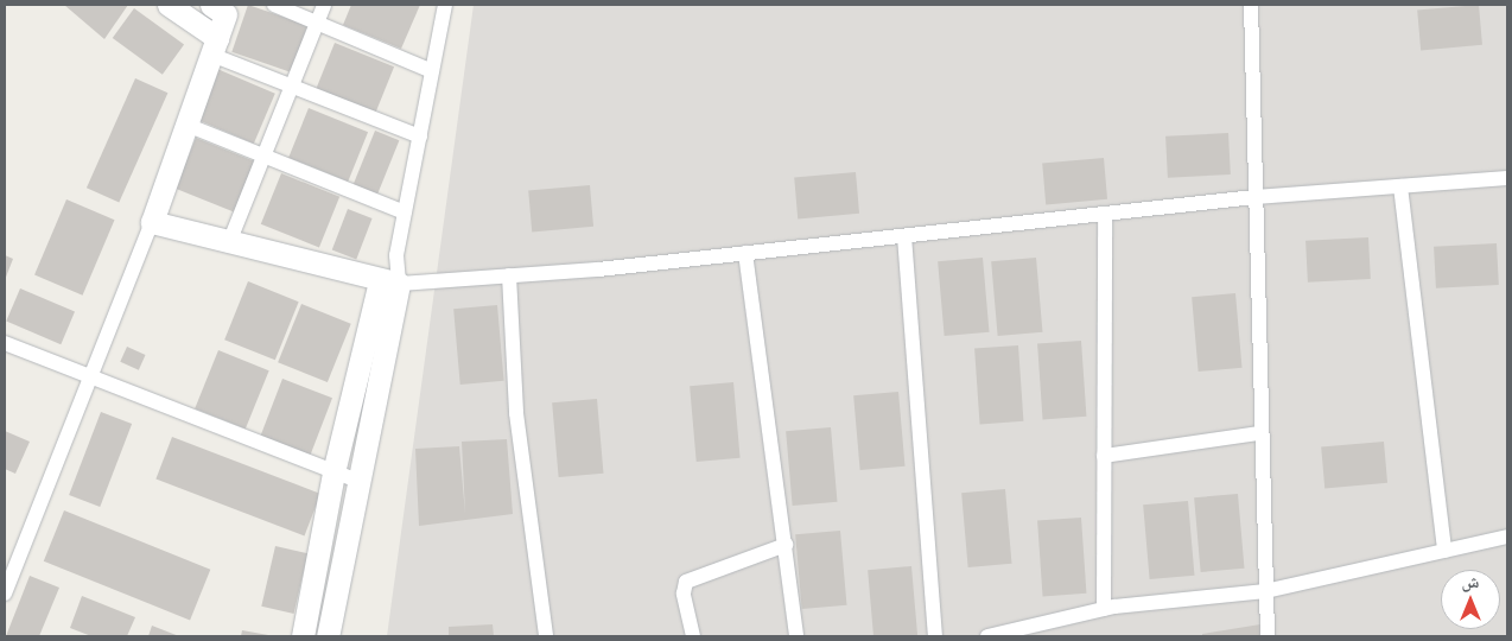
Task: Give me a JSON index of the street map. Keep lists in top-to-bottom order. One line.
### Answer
{"north":"top"}
